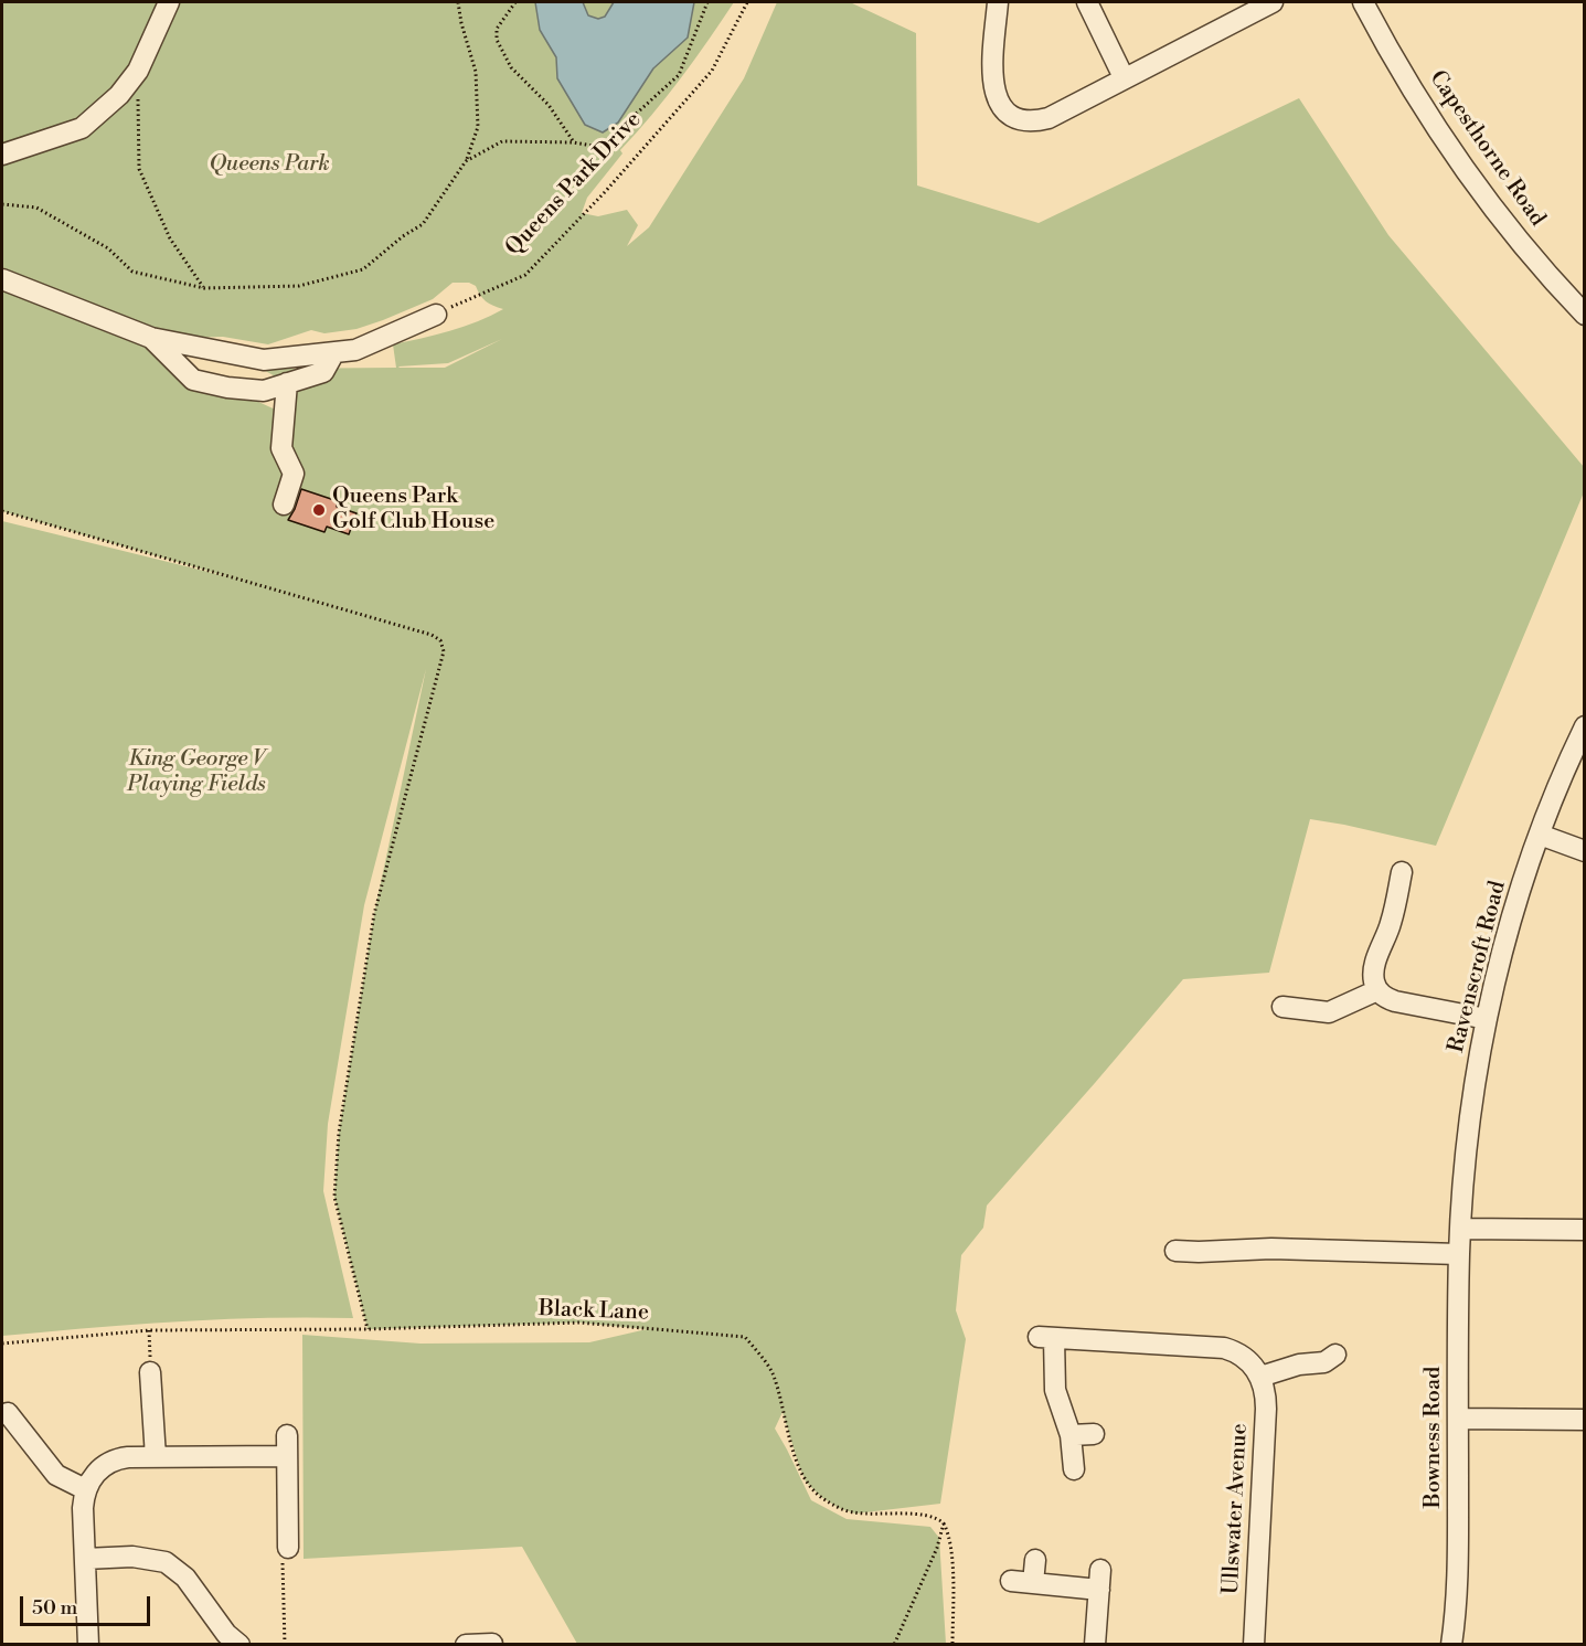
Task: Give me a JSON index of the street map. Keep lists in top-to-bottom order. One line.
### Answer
{"streets":{"street":["Capesthorne Road","Ravenscroft Road","Bowness Road","Ullswater Avenue"],"path":["Queens Park Drive","Black Lane"]},"crossings":[["Ravenscroft Road","Bowness Road"]],"parks":["Queens Park","King George V Playing Fields"],"places":["Queens Park Golf Club House"],"scale_bar":"50 m"}
